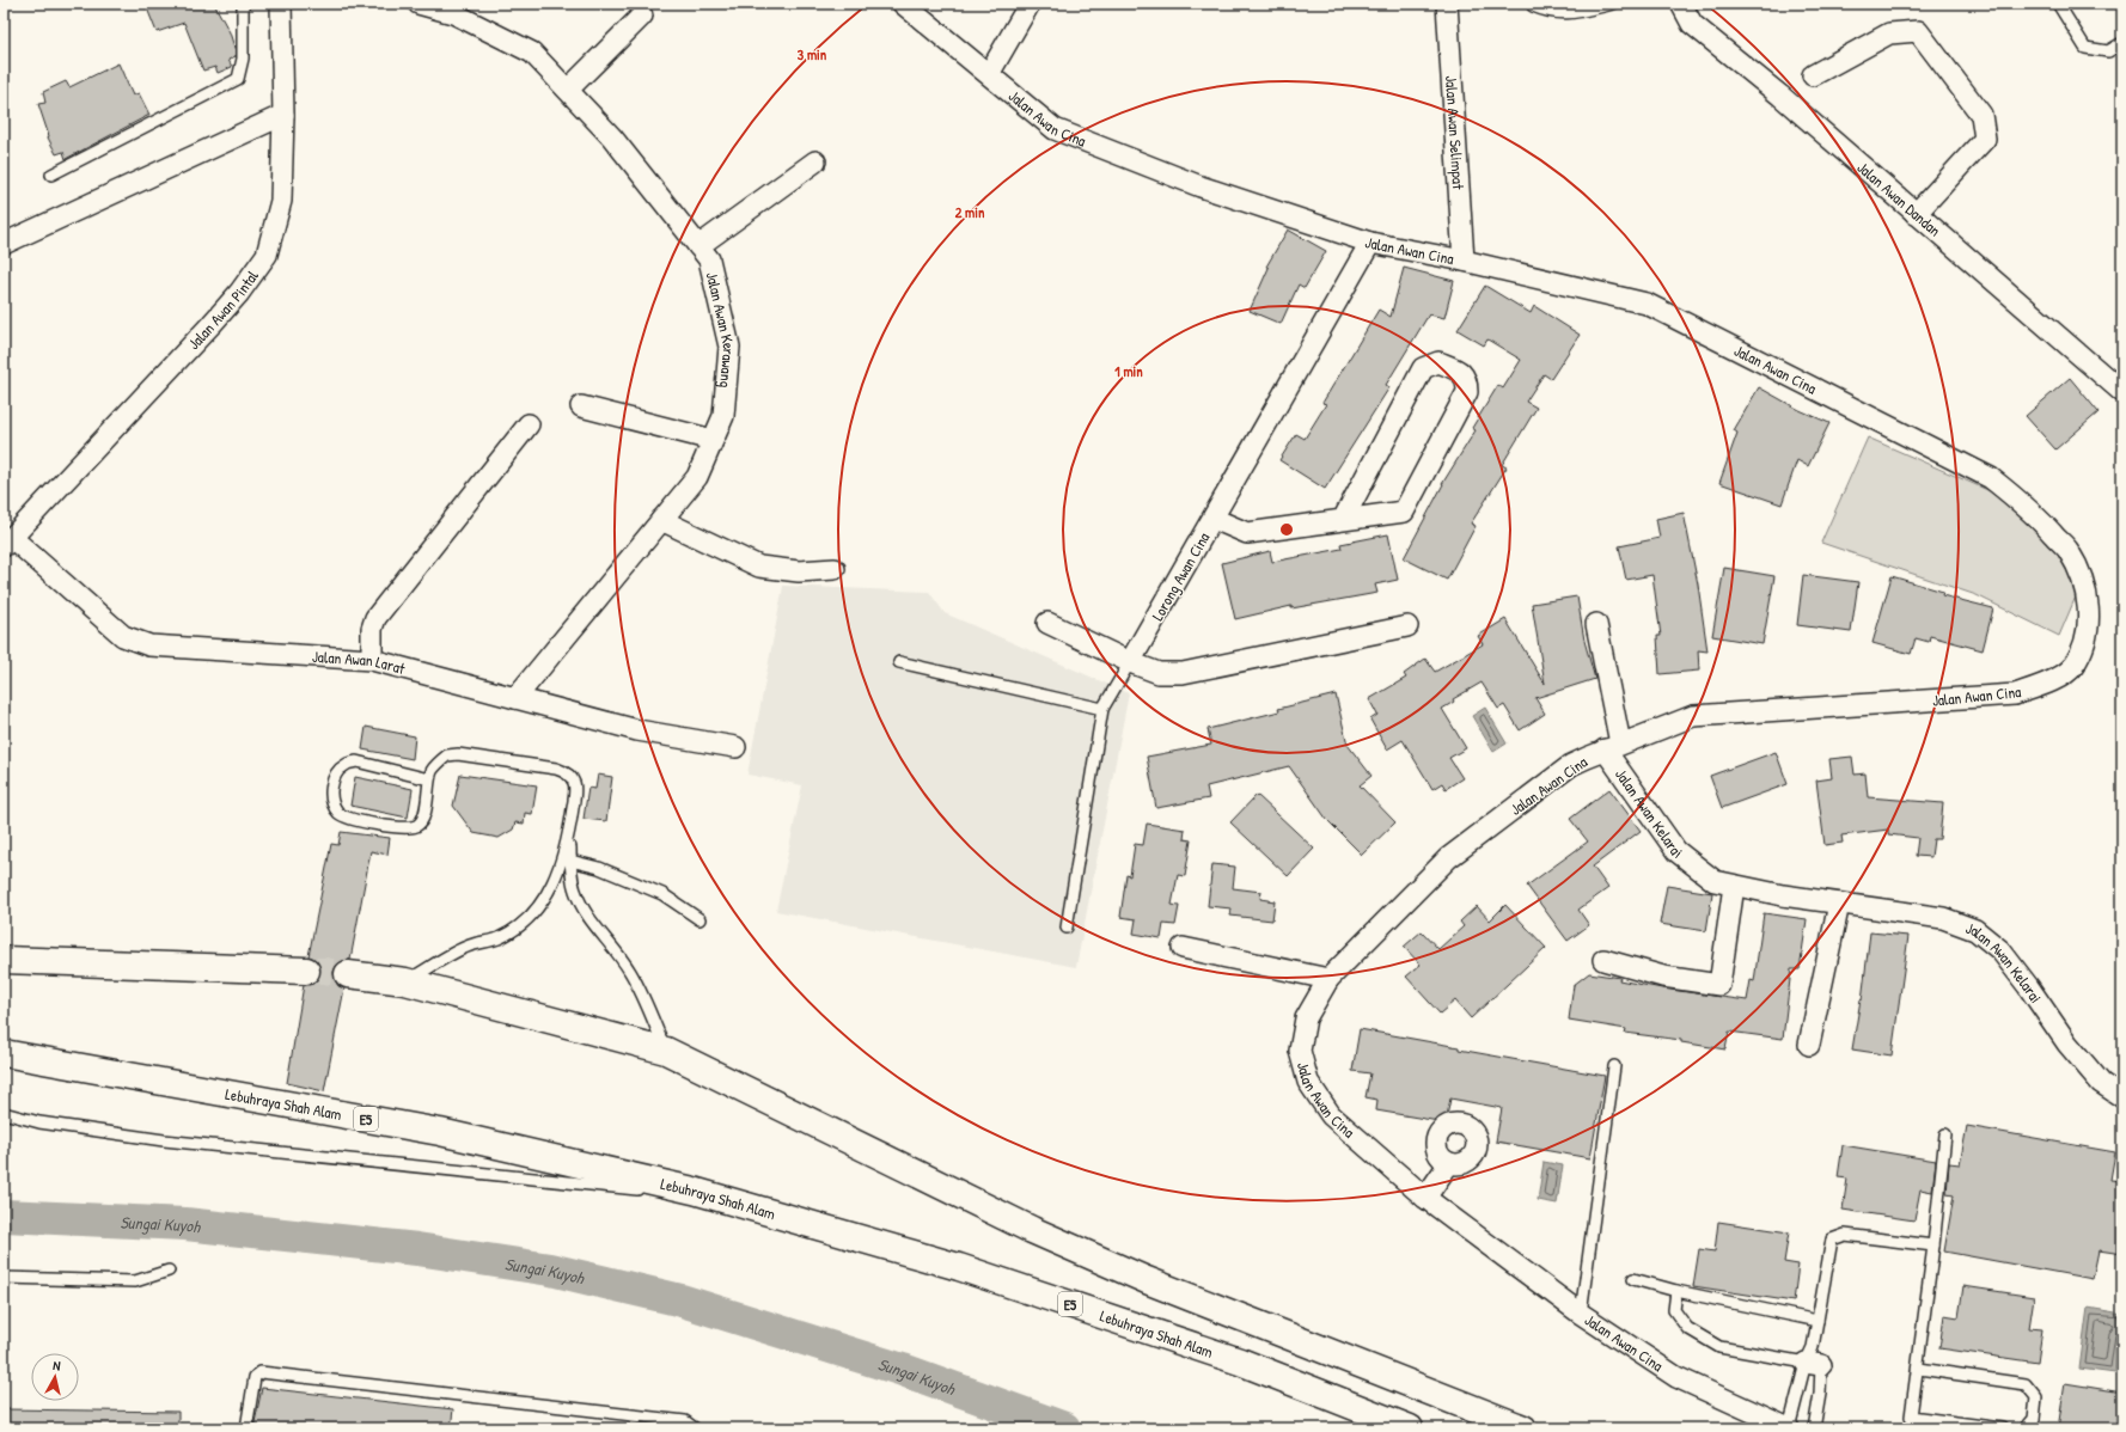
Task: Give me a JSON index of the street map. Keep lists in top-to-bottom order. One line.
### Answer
{"streets":{"highway":["Lebuhraya Shah Alam","E5"],"street":["Jalan Awan Cina","Jalan Awan Selimpat","Jalan Awan Dandan","Jalan Awan Pintal","Jalan Awan Kerawang","Lorong Awan Cina","Jalan Awan Larat","Jalan Awan Kelarai"]},"crossings":[["Jalan Awan Cina","Jalan Awan Selimpat"],["Jalan Awan Cina","Lorong Awan Cina"],["Jalan Awan Cina","Jalan Awan Kelarai"],["Jalan Awan Pintal","Jalan Awan Larat"],["Jalan Awan Kerawang","Jalan Awan Larat"]],"water":["Sungai Kuyoh"],"north":"top","rings":["3 min","2 min","1 min"]}
